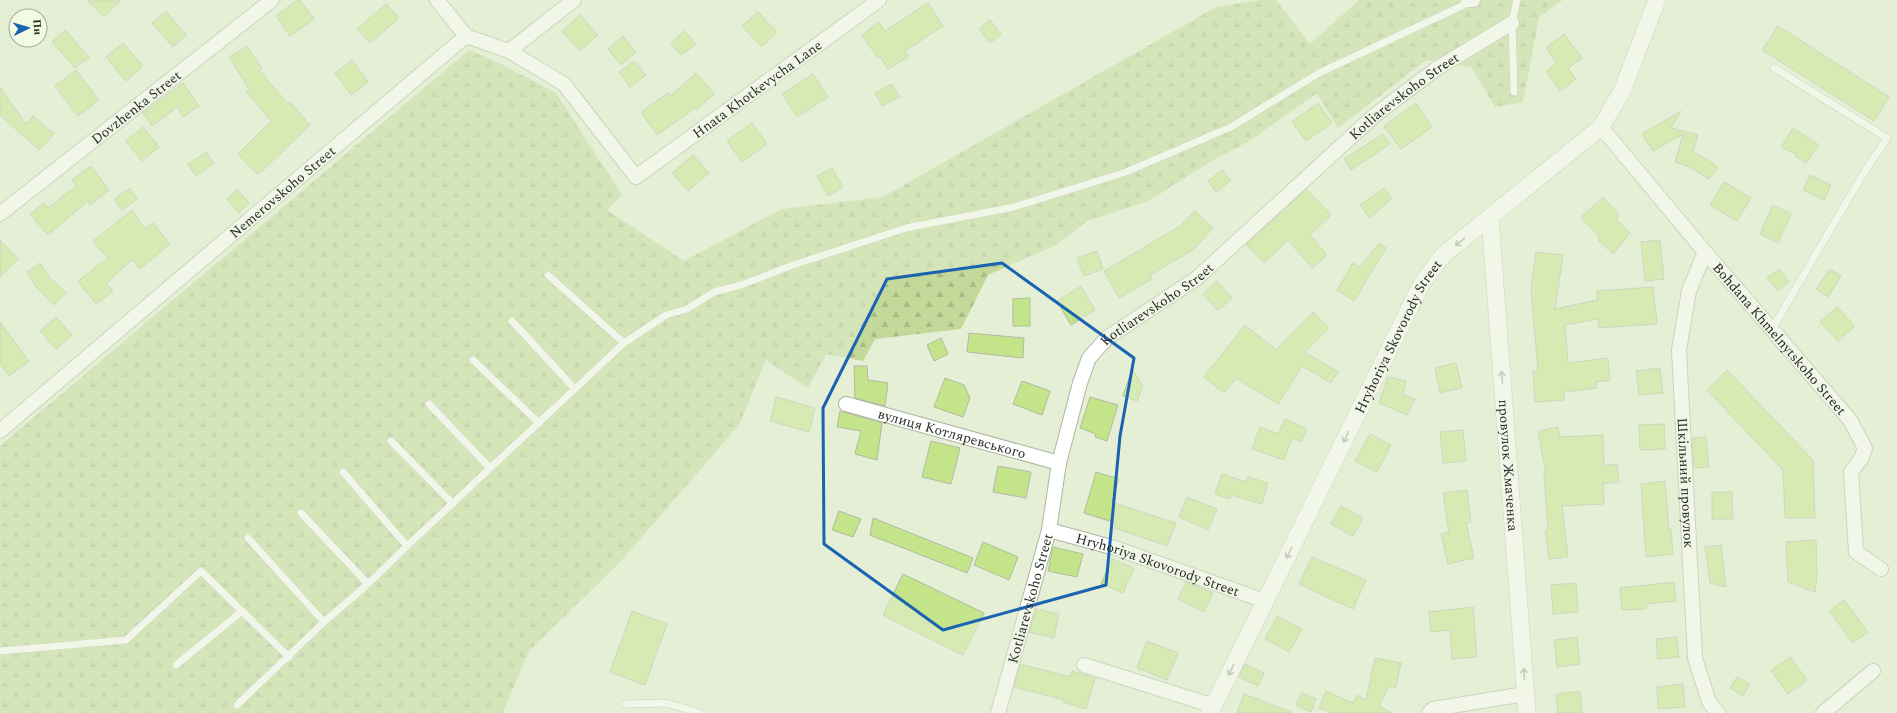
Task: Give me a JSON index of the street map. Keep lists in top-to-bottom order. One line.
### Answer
{"streets":{"street":["Hnata Khotkevycha Lane","Kotliarevskoho Street","Dovzhenka Street","Nemerovskoho Street","Hryhoriya Skovorody Street","Bohdana Khmelnytskoho Street","вулиця Котляревського","провулок Жмаченка","Шкільний провулок"]},"crossings":[["Kotliarevskoho Street","Hryhoriya Skovorody Street"],["Kotliarevskoho Street","вулиця Котляревського"],["Hryhoriya Skovorody Street","Bohdana Khmelnytskoho Street"],["Hryhoriya Skovorody Street","провулок Жмаченка"],["Bohdana Khmelnytskoho Street","Шкільний провулок"]],"one_way":["Hryhoriya Skovorody Street","провулок Жмаченка"],"north":"right"}
